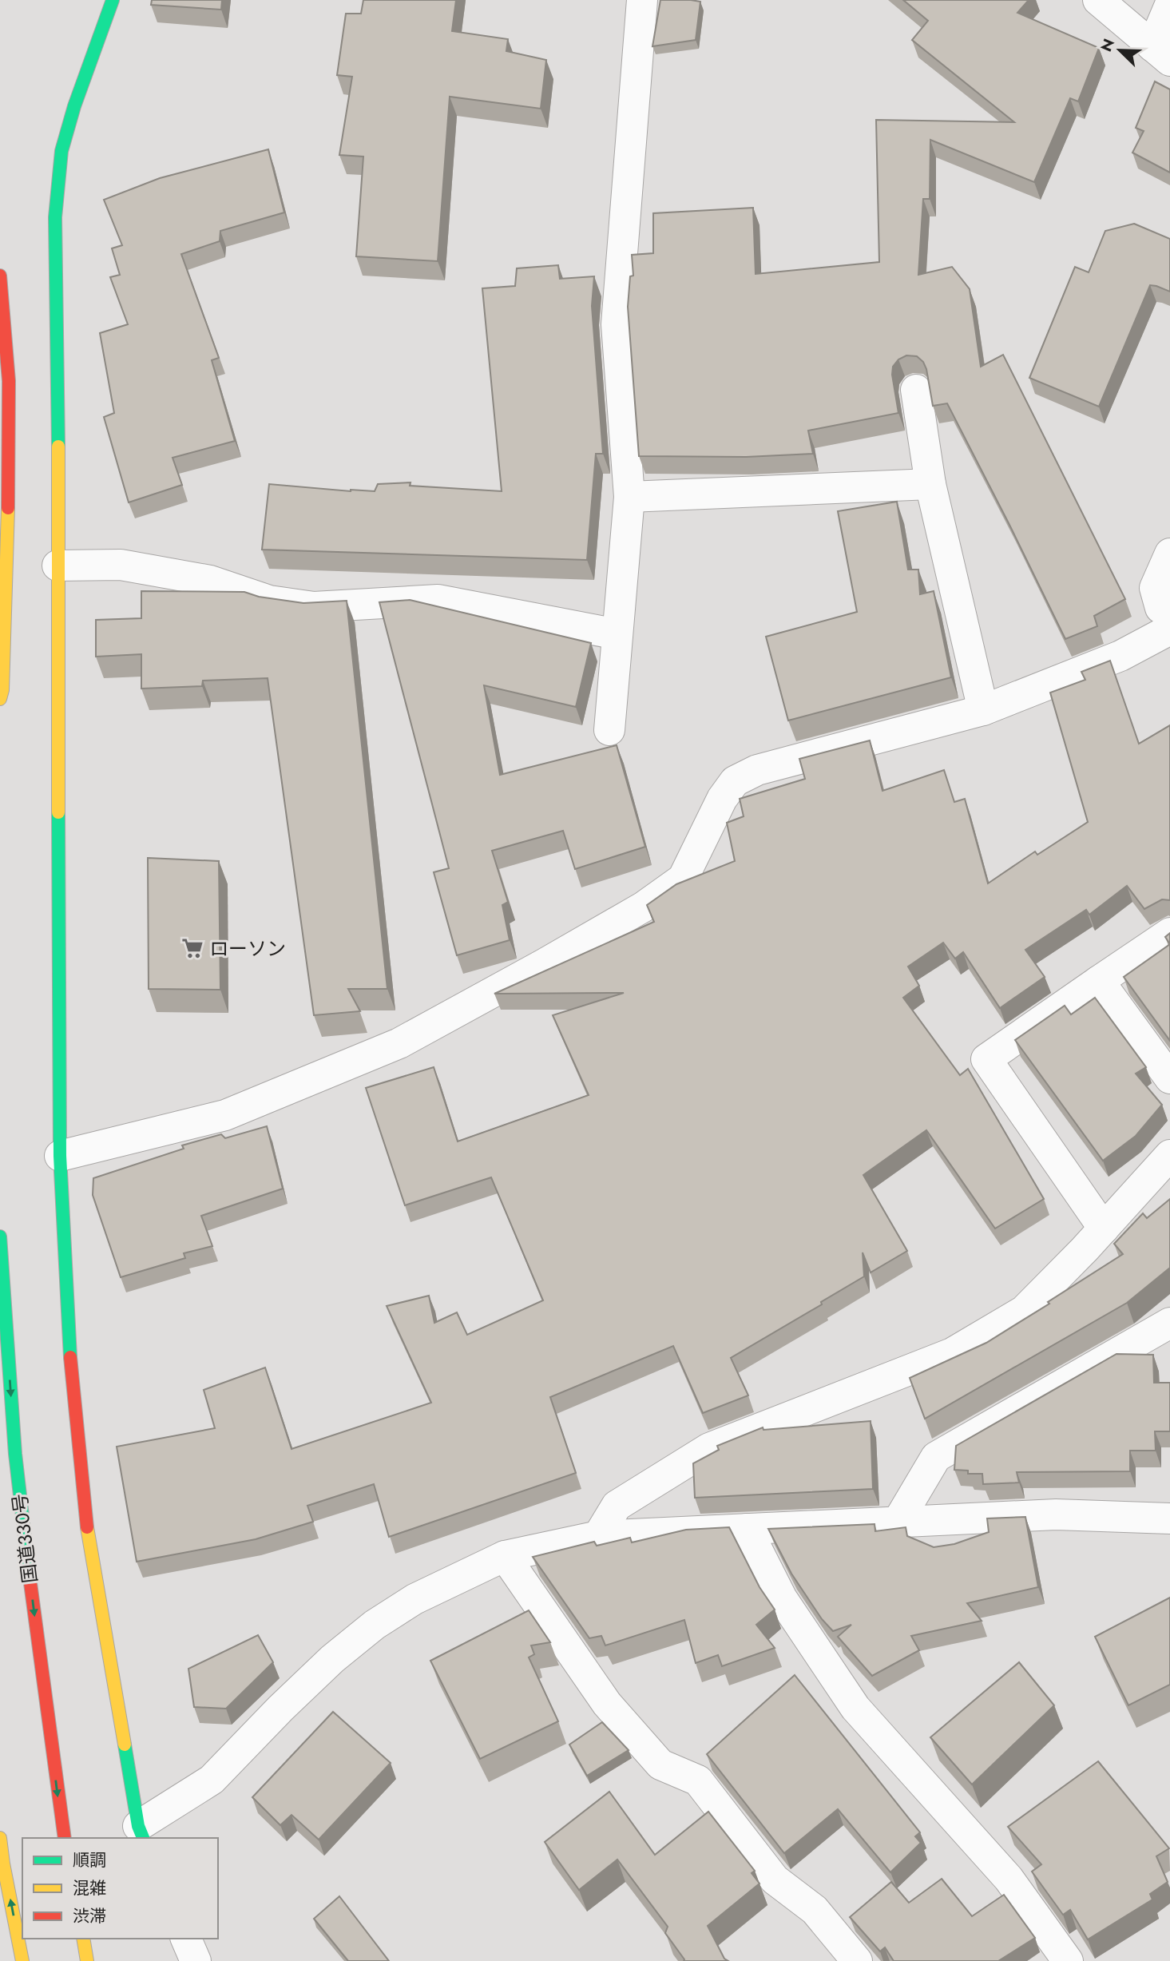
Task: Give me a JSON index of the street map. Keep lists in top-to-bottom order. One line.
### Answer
{"streets":{"main road":["国道330号"]},"places":{"supermarket":["ローソン"]},"legend":["順調","混雑","渋滞"],"north":"top left"}
